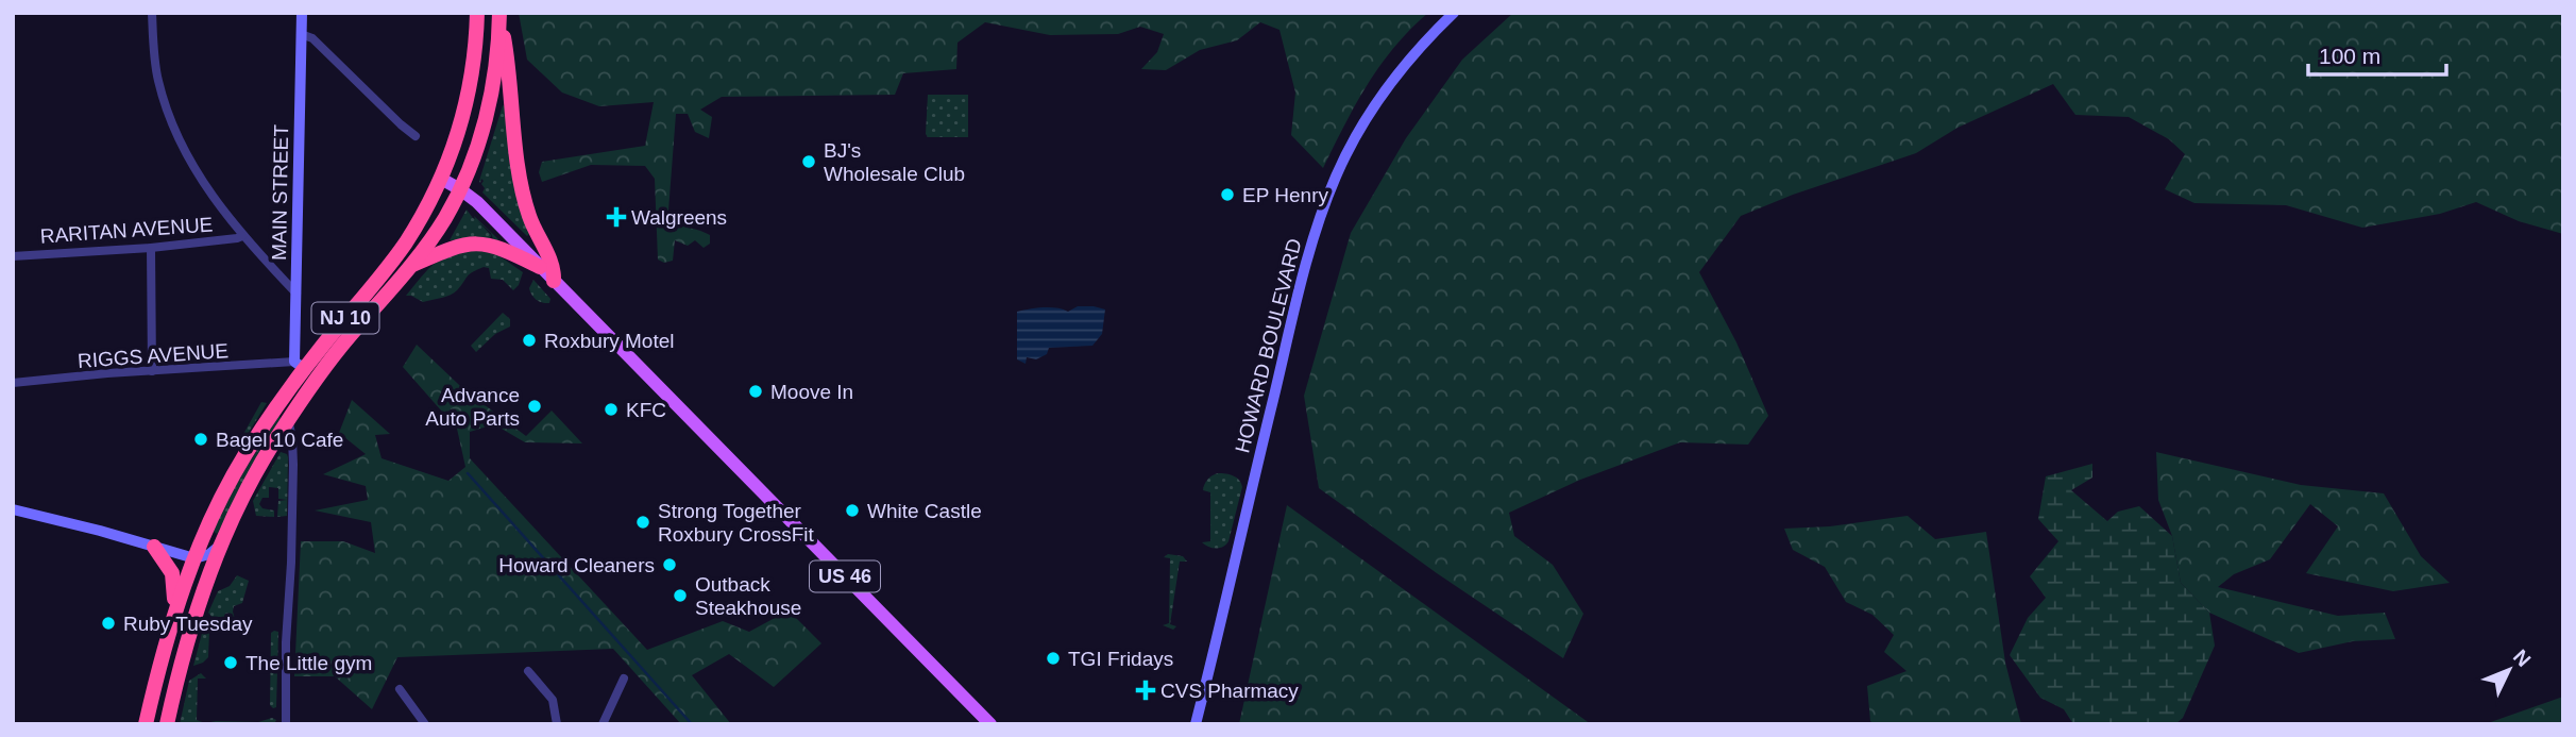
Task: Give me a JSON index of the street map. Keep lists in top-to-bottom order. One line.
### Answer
{"streets":{"highway":["NJ 10","US 46"],"main road":["MAIN STREET","HOWARD BOULEVARD"],"street":["RARITAN AVENUE","RIGGS AVENUE"]},"crossings":[["MAIN STREET","NJ 10"],["MAIN STREET","RIGGS AVENUE"],["NJ 10","RIGGS AVENUE"],["NJ 10","US 46"]],"places":{"other":["BJ's Wholesale Club","EP Henry","Roxbury Motel","Moove In","Advance Auto Parts","KFC","Bagel 10 Cafe","White Castle","Strong Together Roxbury CrossFit","Howard Cleaners","Outback Steakhouse","Ruby Tuesday","TGI Fridays","The Little gym"],"health":["Walgreens","CVS Pharmacy"]},"scale_bar":"100 m","north":"top right"}
